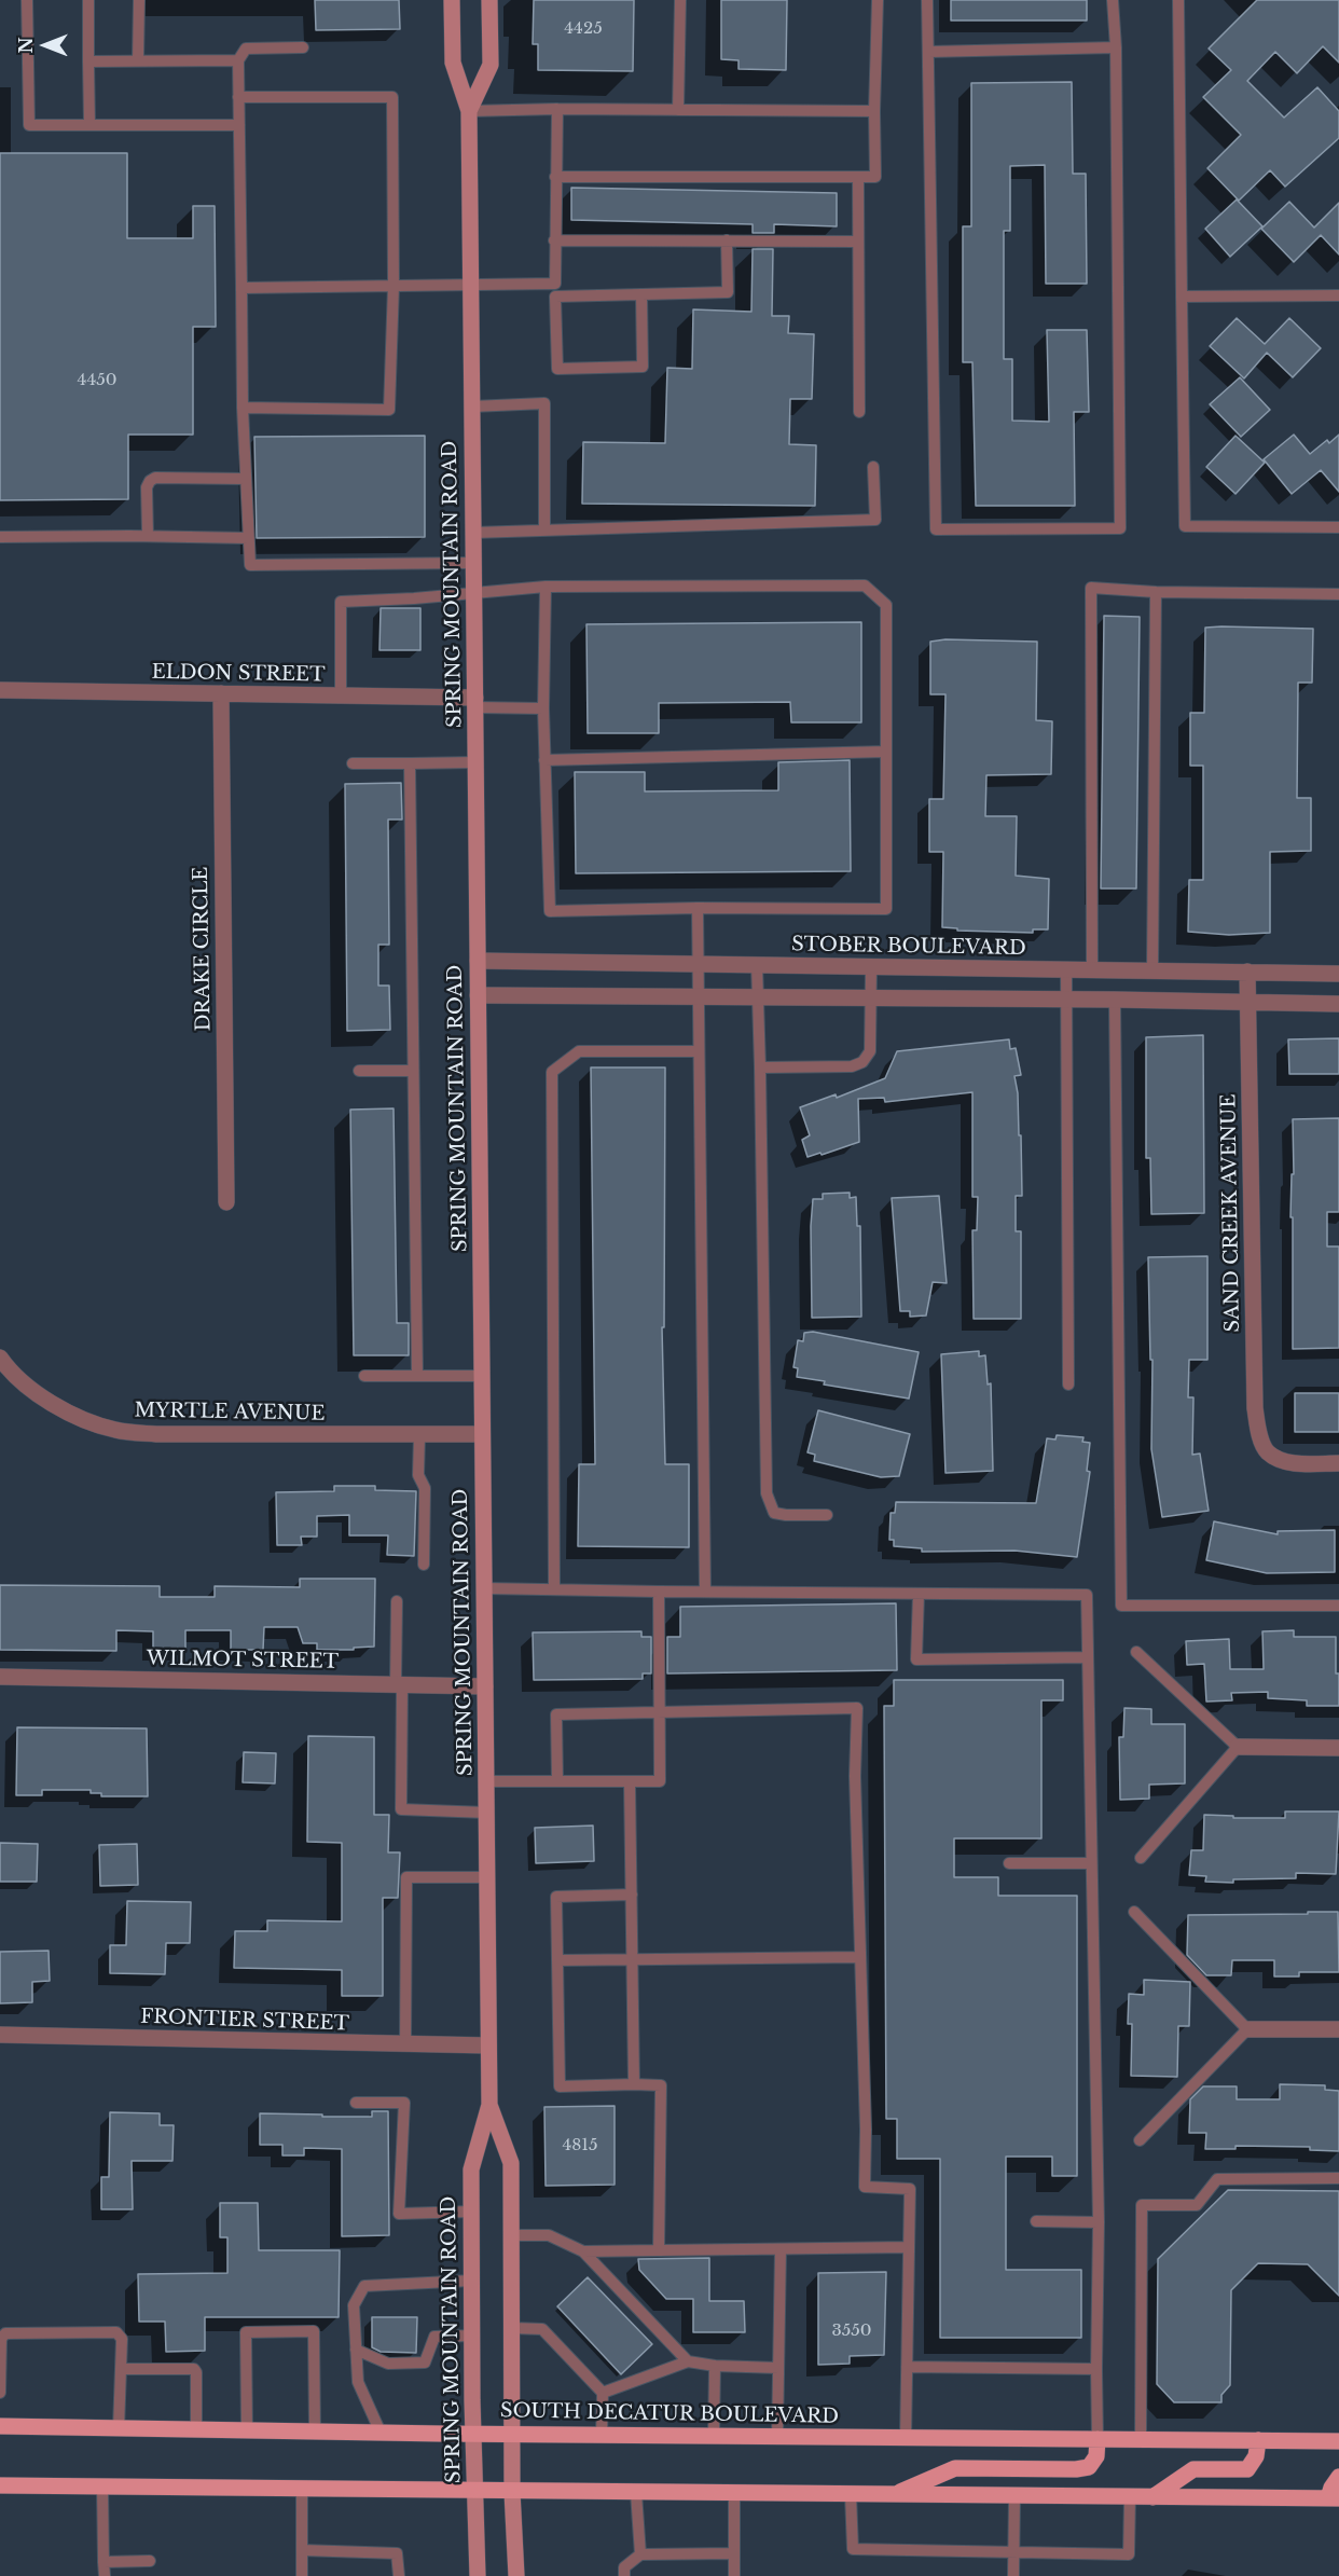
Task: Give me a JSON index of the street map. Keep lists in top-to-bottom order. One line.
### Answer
{"streets":{"main road":["SPRING MOUNTAIN ROAD","SOUTH DECATUR BOULEVARD"],"street":["ELDON STREET","STOBER BOULEVARD","DRAKE CIRCLE","SAND CREEK AVENUE","MYRTLE AVENUE","WILMOT STREET","FRONTIER STREET"]},"crossings":[["SPRING MOUNTAIN ROAD","ELDON STREET"],["SPRING MOUNTAIN ROAD","STOBER BOULEVARD"],["SPRING MOUNTAIN ROAD","MYRTLE AVENUE"],["SPRING MOUNTAIN ROAD","WILMOT STREET"],["SPRING MOUNTAIN ROAD","FRONTIER STREET"],["SPRING MOUNTAIN ROAD","SOUTH DECATUR BOULEVARD"],["ELDON STREET","DRAKE CIRCLE"],["STOBER BOULEVARD","SAND CREEK AVENUE"]],"house_numbers":["4425","4450","4815","3550"],"north":"left"}
